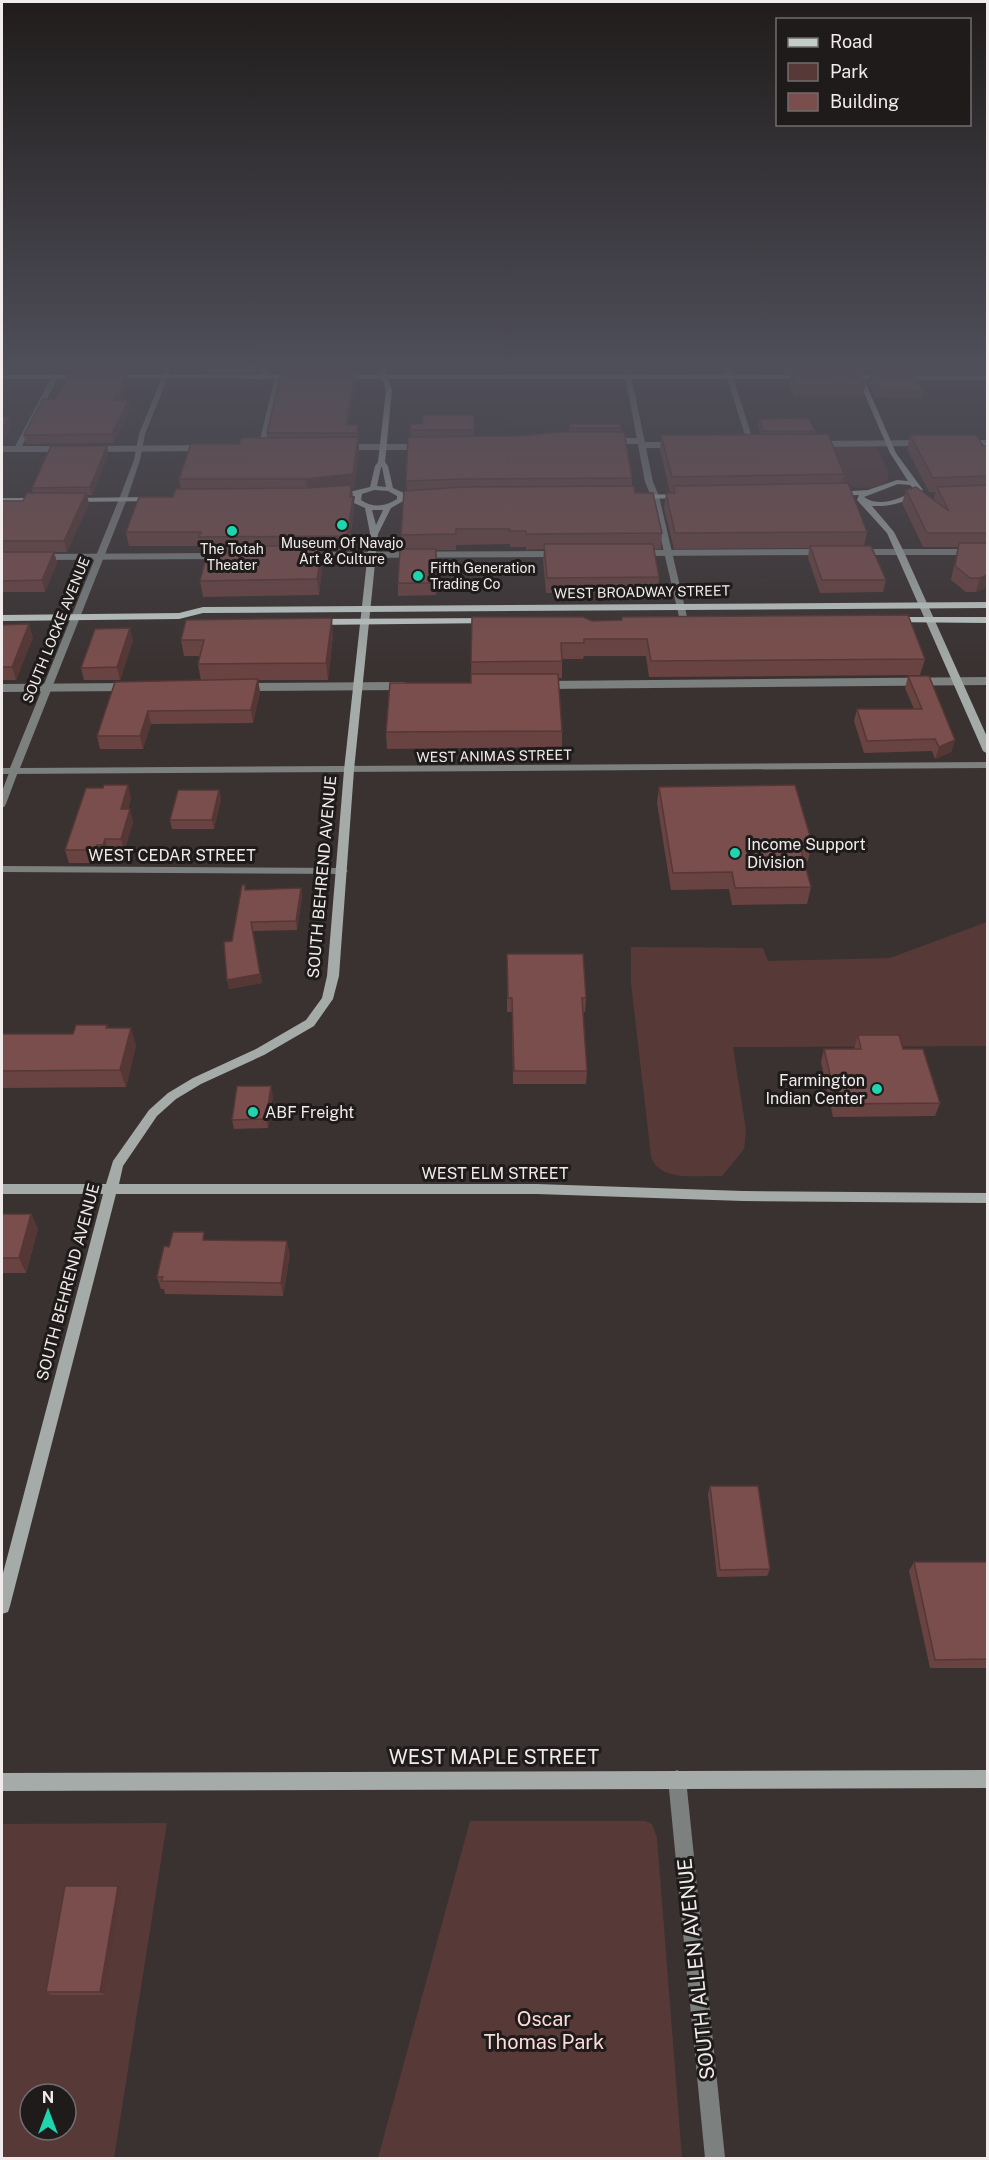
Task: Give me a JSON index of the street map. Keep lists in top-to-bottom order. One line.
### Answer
{"streets":{"main road":["WEST BROADWAY STREET"],"street":["SOUTH LOCKE AVENUE","WEST ANIMAS STREET","WEST CEDAR STREET","SOUTH BEHREND AVENUE","WEST ELM STREET","WEST MAPLE STREET","SOUTH ALLEN AVENUE"]},"crossings":[["WEST BROADWAY STREET","SOUTH LOCKE AVENUE"],["WEST BROADWAY STREET","SOUTH BEHREND AVENUE"],["SOUTH LOCKE AVENUE","WEST ANIMAS STREET"],["WEST ANIMAS STREET","SOUTH BEHREND AVENUE"],["WEST CEDAR STREET","SOUTH BEHREND AVENUE"],["SOUTH BEHREND AVENUE","WEST ELM STREET"],["WEST MAPLE STREET","SOUTH ALLEN AVENUE"]],"parks":["Oscar Thomas Park"],"places":["Museum Of Navajo Art & Culture","The Totah Theater","Fifth Generation Trading Co","Income Support Division","Farmington Indian Center","ABF Freight"],"legend":["Road","Park","Building"],"north":"top"}
